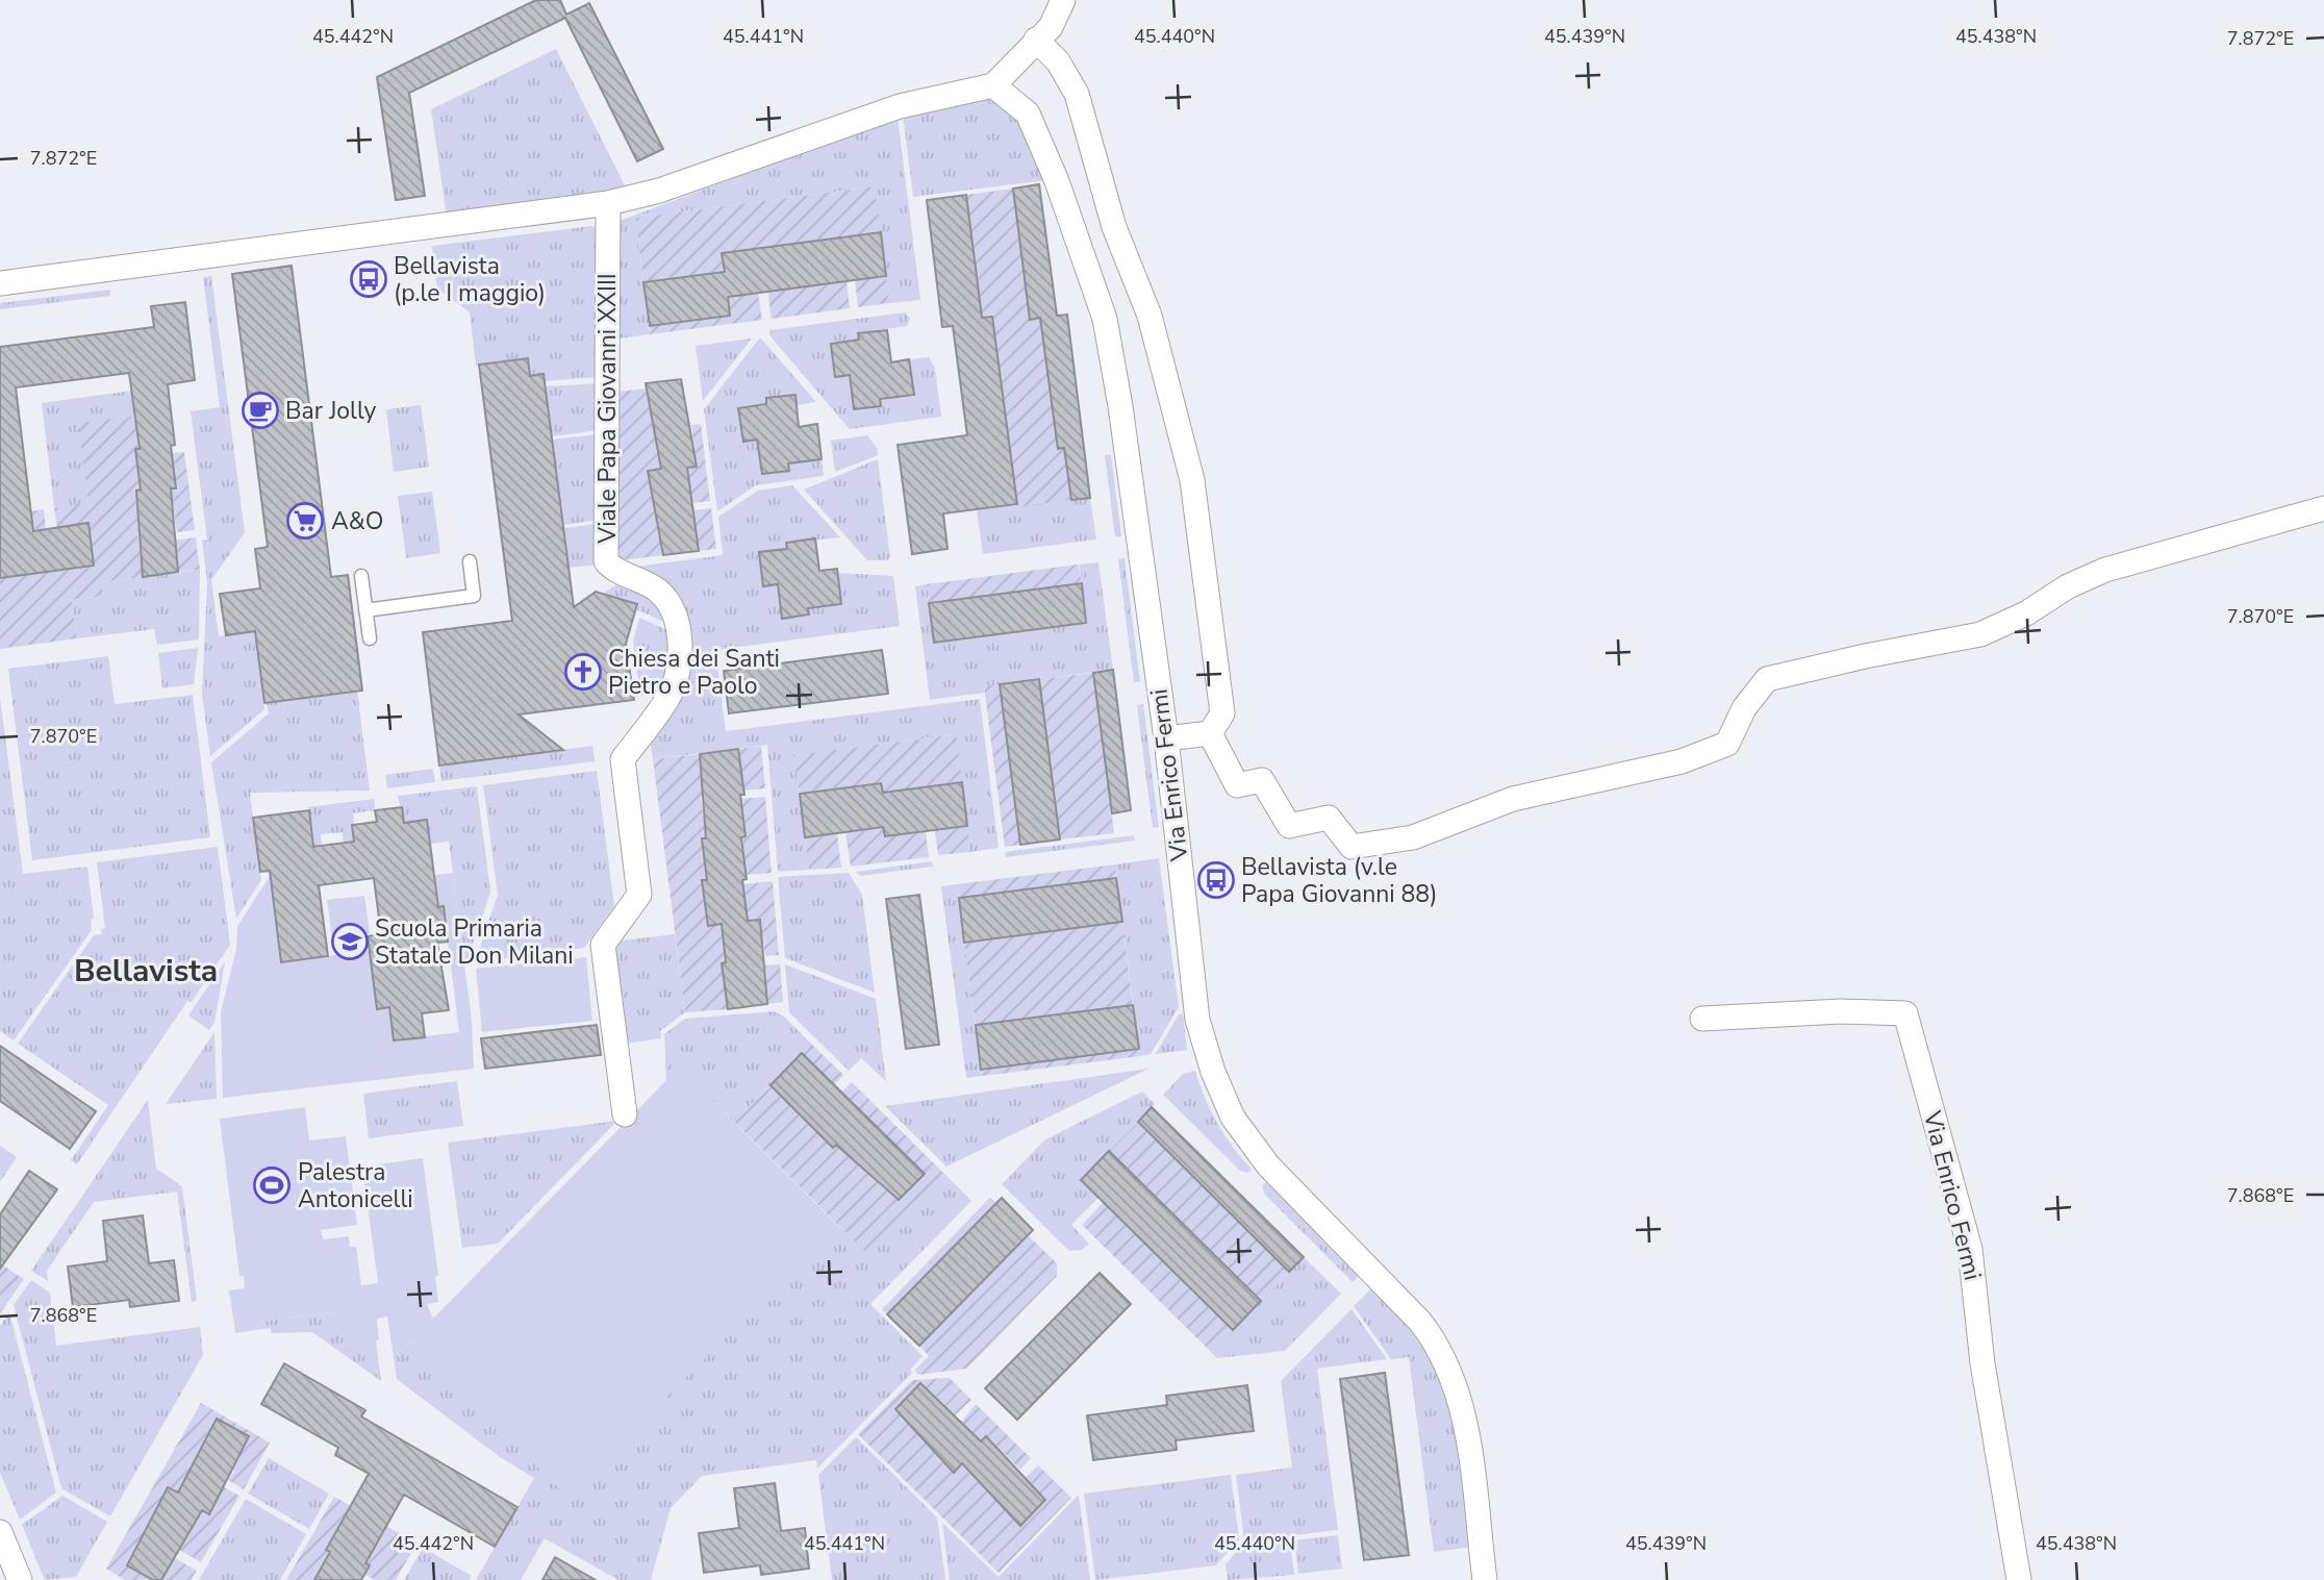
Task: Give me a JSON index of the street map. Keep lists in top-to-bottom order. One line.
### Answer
{"streets":{"street":["Viale Papa Giovanni XXIII","Via Enrico Fermi"]},"districts":["Bellavista"],"places":{"bus stop":["Bellavista (p.le I maggio)","Bellavista (v.le Papa Giovanni 88)"],"cafe":["Bar Jolly"],"supermarket":["A&O"],"church":["Chiesa dei Santi Pietro e Paolo"],"school or university":["Scuola Primaria Statale Don Milani"],"sports":["Palestra Antonicelli"]},"coordinates":["45.442°N","45.441°N","45.440°N","45.439°N","45.438°N","7.872°E","7.870°E","7.868°E"]}
